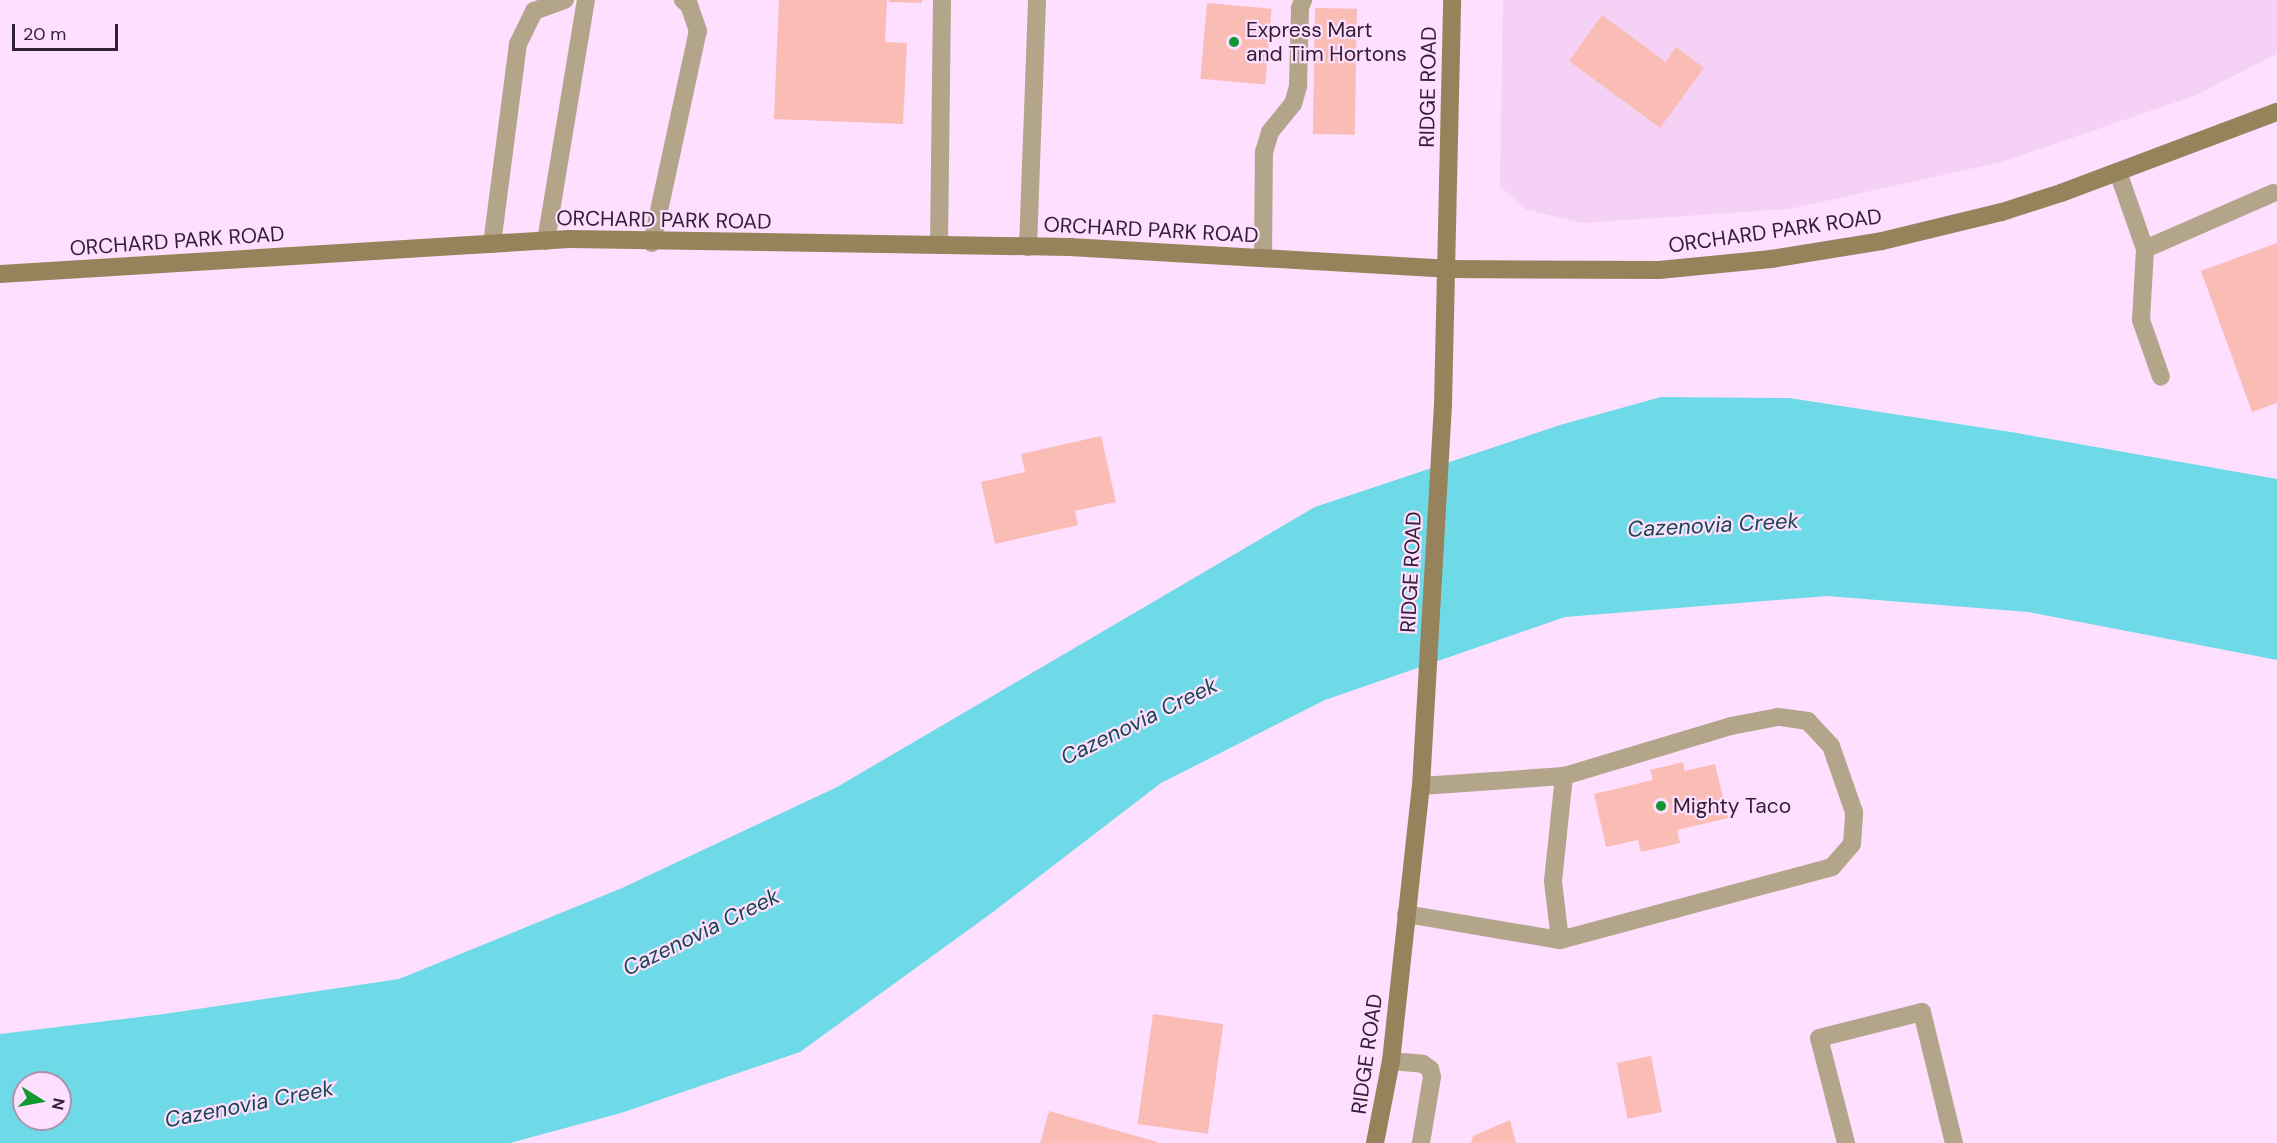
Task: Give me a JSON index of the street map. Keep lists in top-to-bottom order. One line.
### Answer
{"streets":{"main road":["RIDGE ROAD","ORCHARD PARK ROAD"]},"crossings":[["RIDGE ROAD","ORCHARD PARK ROAD"]],"water":["Cazenovia Creek"],"places":["Express Mart and Tim Hortons","Mighty Taco"],"scale_bar":"20 m","north":"right"}
